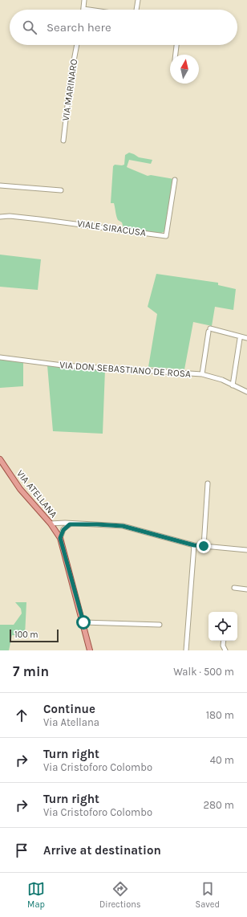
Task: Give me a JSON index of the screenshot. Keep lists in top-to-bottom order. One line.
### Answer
{"streets":{"main road":["VIA ATELLANA"],"street":["VIA MARINARO","VIALE SIRACUSA","VIA DON SEBASTIANO DE ROSA"]},"scale_bar":"100 m","north":"top","page":{"search":"Search here","scale":"100 m","heading":["7 min","Walk · 500 m"],"list":[["Continue","Via Atellana","180 m"],["Turn right","Via Cristoforo Colombo","40 m"],["Turn right","Via Cristoforo Colombo","280 m"],"Arrive at destination"],"nav":["Map","Directions","Saved"]}}
